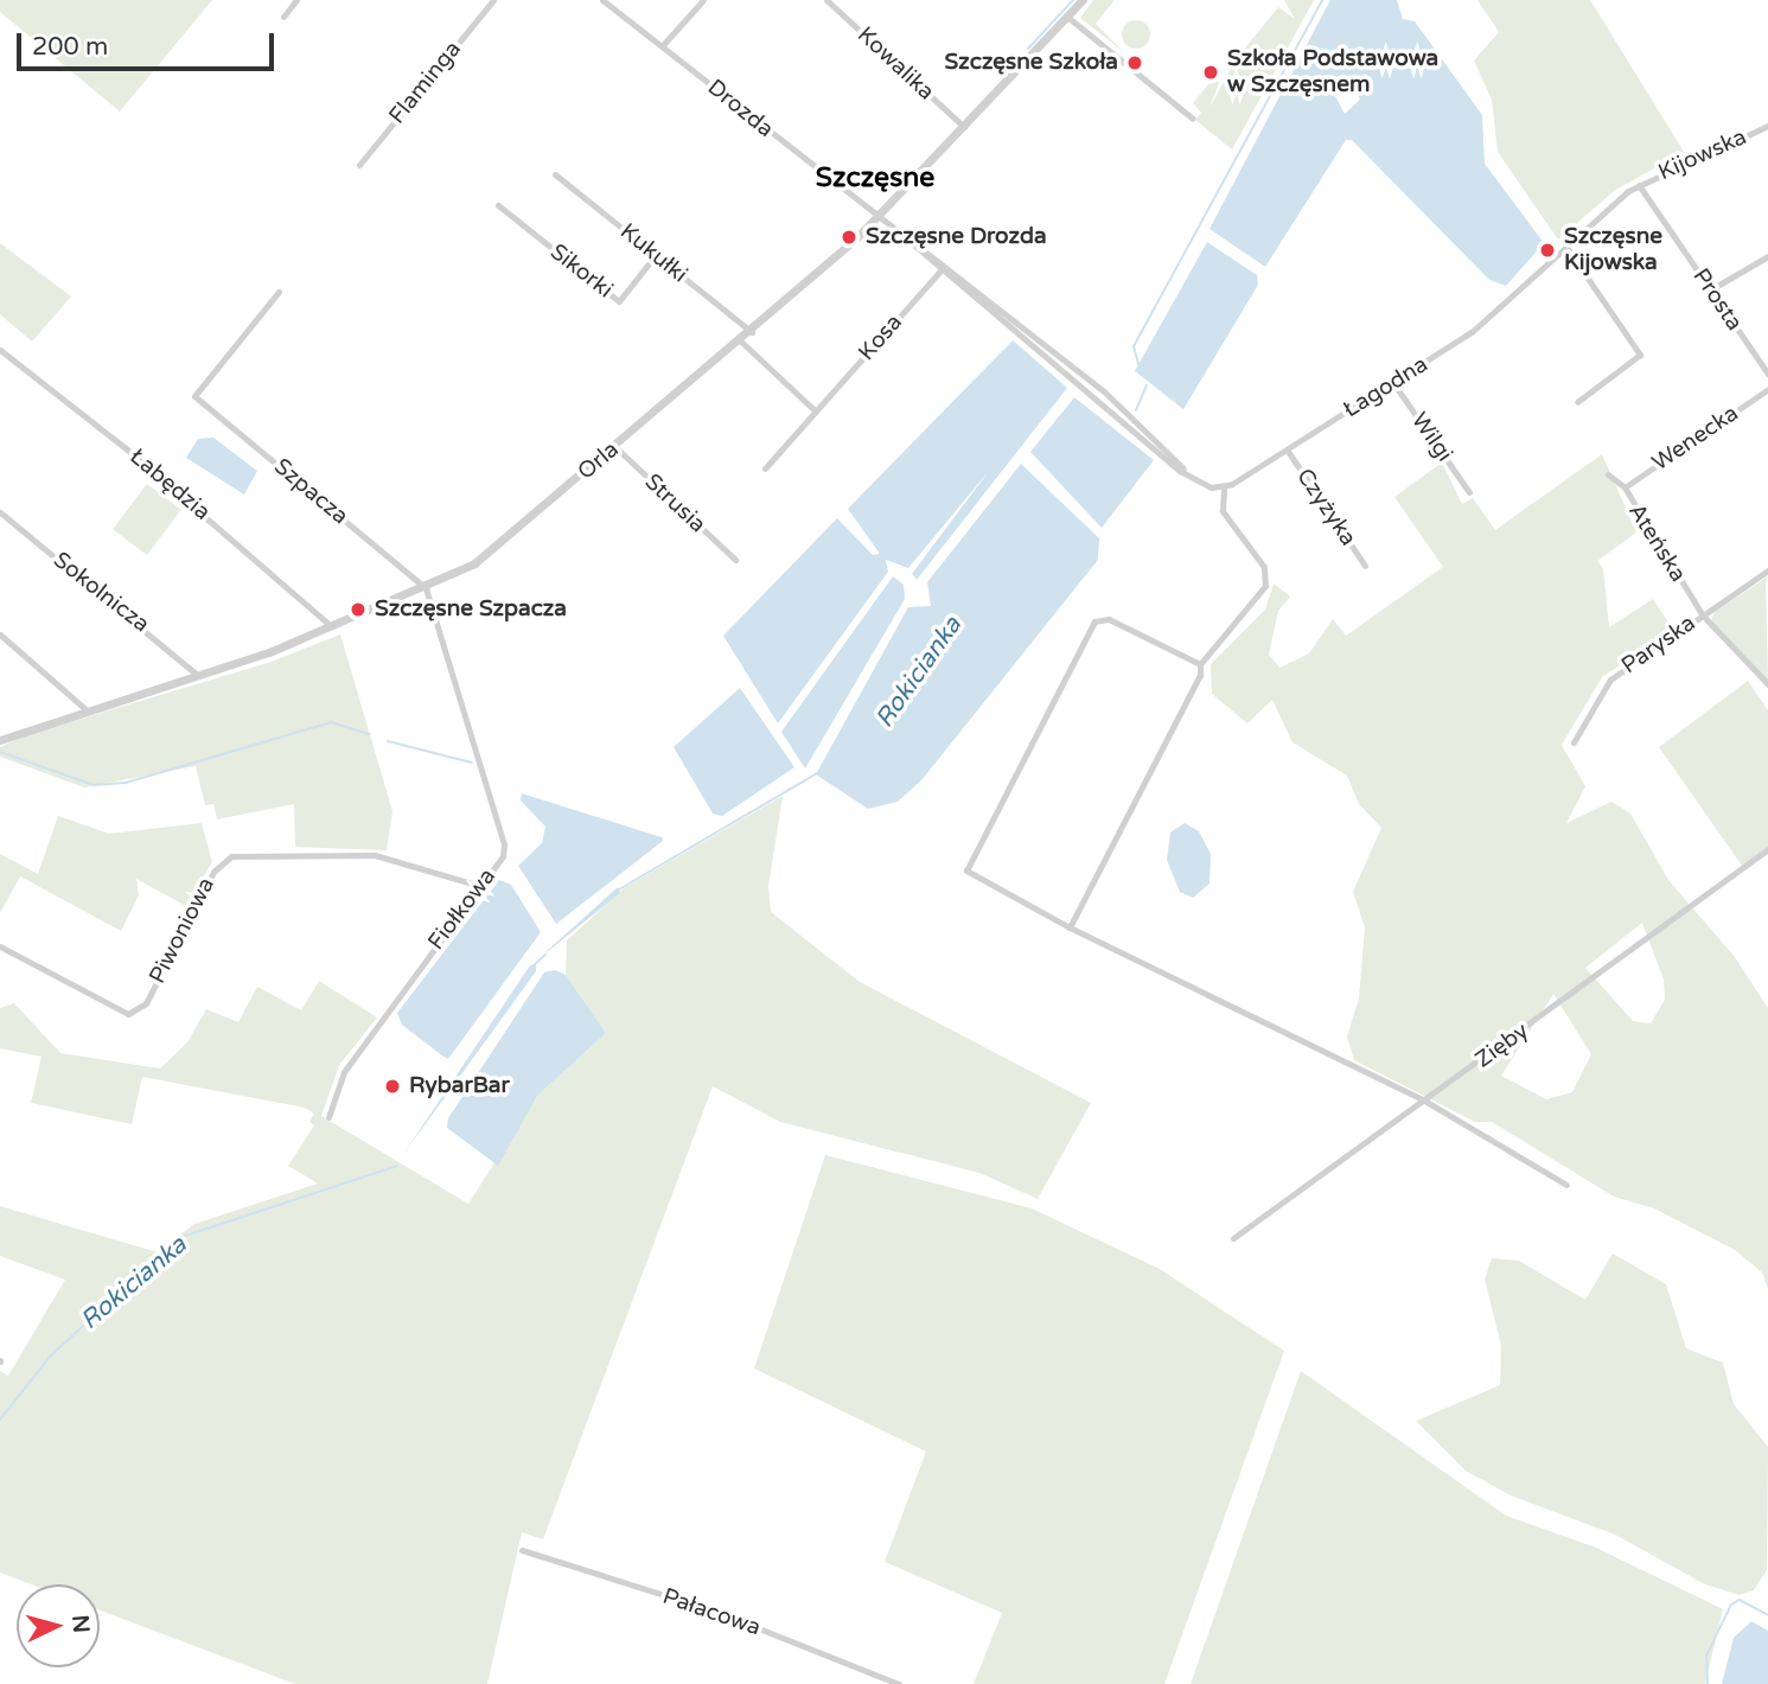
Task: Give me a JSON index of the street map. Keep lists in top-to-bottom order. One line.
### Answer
{"streets":{"street":["Kowalika","Flaminga","Drozda","Kijowska","Kukułki","Sikorki","Prosta","Kosa","Łagodna","Wilgi","Wenecka","Orla","Łabędzia","Szpacza","Strusia","Czyżyka","Ateńska","Sokolnicza","Paryska","Fiołkowa","Piwoniowa","Zięby","Pałacowa"]},"crossings":[["Kowalika","Orla"],["Drozda","Orla"],["Kijowska","Prosta"],["Kijowska","Łagodna"],["Kukułki","Sikorki"],["Kukułki","Orla"],["Prosta","Łagodna"],["Łagodna","Wilgi"],["Łagodna","Czyżyka"],["Wenecka","Ateńska"],["Orla","Łabędzia"],["Orla","Szpacza"],["Orla","Strusia"],["Orla","Sokolnicza"],["Orla","Fiołkowa"],["Szpacza","Fiołkowa"],["Ateńska","Paryska"],["Fiołkowa","Piwoniowa"]],"districts":["Szczęsne"],"water":["Rokicianka"],"places":["Szczęsne Szkoła","Szkoła Podstawowa w Szczęsnem","Szczęsne Drozda","Szczęsne Kijowska","Szczęsne Szpacza","RybarBar"],"scale_bar":"200 m","north":"right"}
